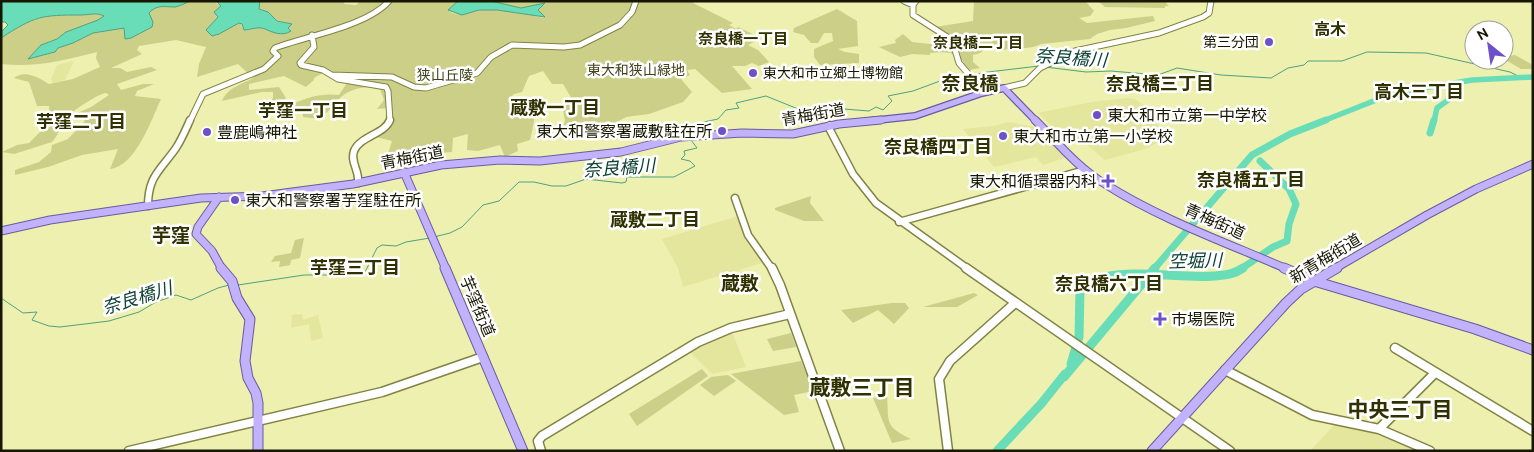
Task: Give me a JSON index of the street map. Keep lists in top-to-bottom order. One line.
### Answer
{"streets":{"main road":["青梅街道","新青梅街道","芋窪街道"]},"crossings":[["青梅街道","新青梅街道"],["青梅街道","芋窪街道"]],"districts":["高木","奈良橋一丁目","奈良橋二丁目","奈良橋","奈良橋三丁目","高木三丁目","蔵敷一丁目","芋窪一丁目","芋窪二丁目","奈良橋四丁目","奈良橋五丁目","蔵敷二丁目","芋窪","芋窪三丁目","蔵敷","奈良橋六丁目","蔵敷三丁目","中央三丁目"],"water":["奈良橋川","空堀川"],"parks":["東大和狭山緑地","狭山丘陵"],"places":{"other":["第三分団","東大和市立郷土博物館","東大和市立第一中学校","東大和警察署蔵敷駐在所","豊鹿嶋神社","東大和市立第一小学校","東大和警察署芋窪駐在所"],"health":["東大和循環器内科","市場医院"]},"north":"top left"}
